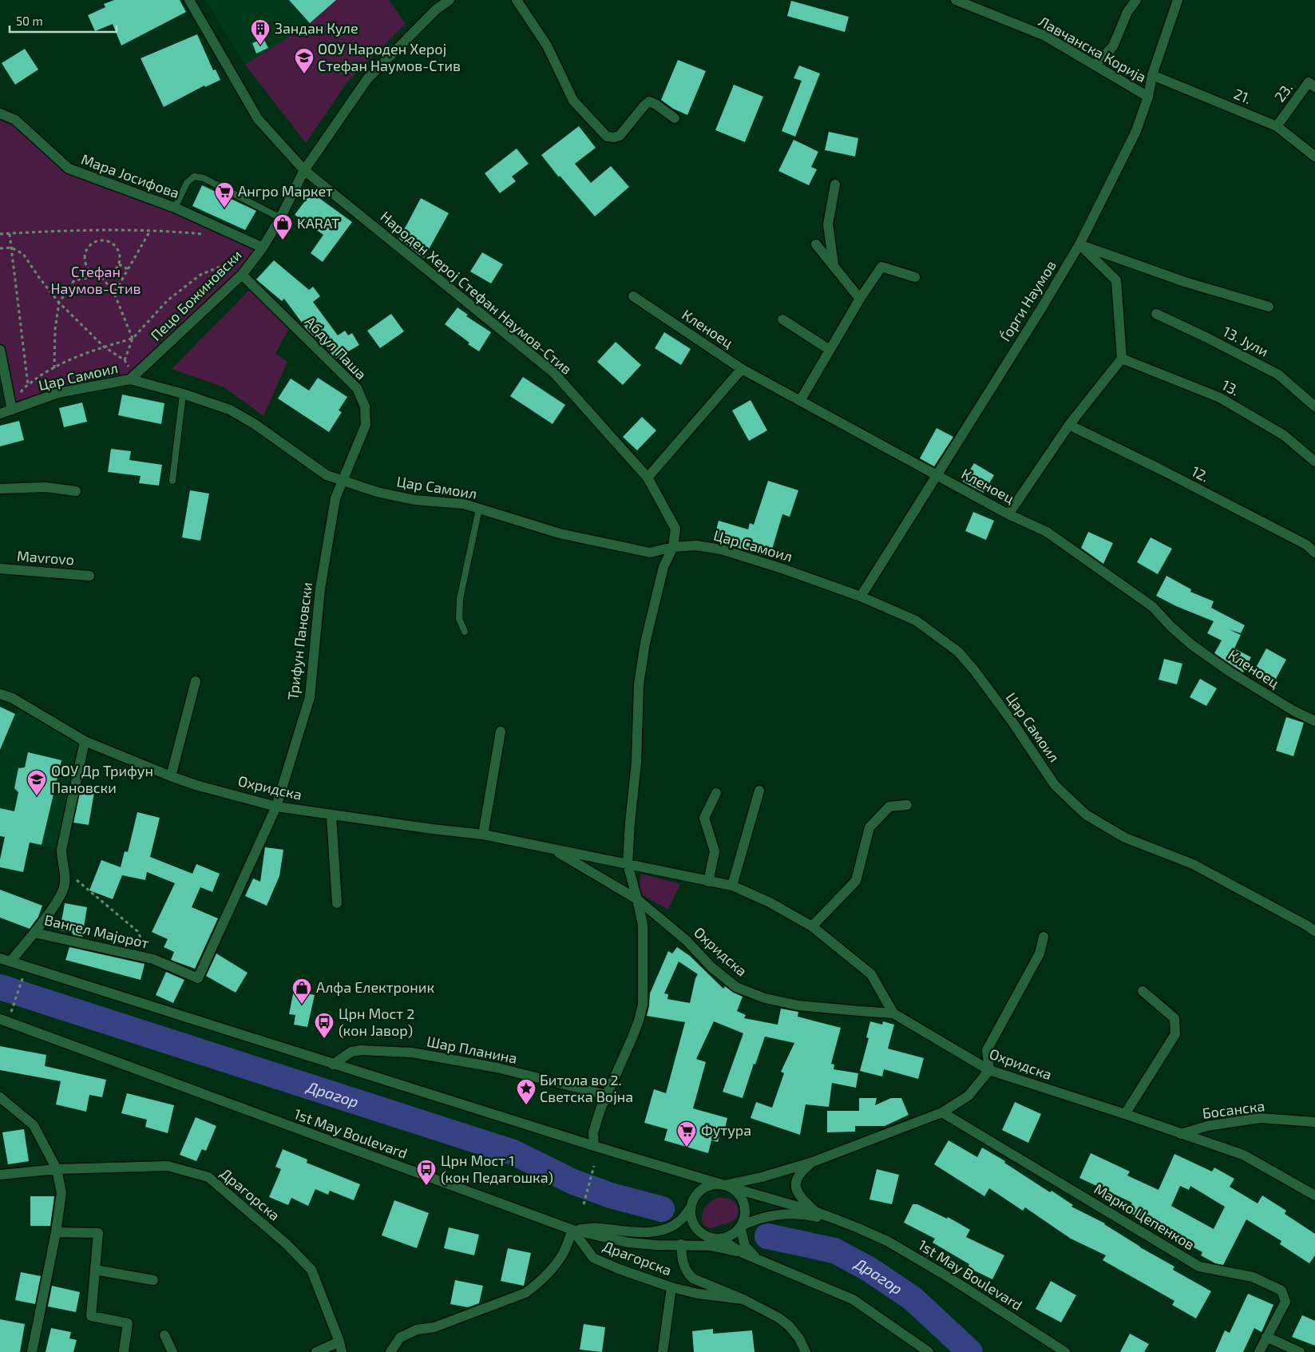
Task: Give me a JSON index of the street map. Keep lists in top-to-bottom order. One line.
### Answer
{"streets":{"street":["Лавчанска Корија","23.","21.","Мара Јосифова","Народен Херој Стефан Наумов-Стив","Пецо Божиновски","Ѓорги Наумов","Кленоец","13. Јули","Абдул Паша","Цар Самоил","13.","12.","Mavrovo","Трифун Пановски","Охридска","Вангел Маjорот","Шар Планина","Босанска","1st May Boulevard","Драгорска","Марко Цепенков"]},"crossings":[["Лавчанска Корија","Ѓорги Наумов"],["23.","21."],["21.","Ѓорги Наумов"],["Мара Јосифова","Пецо Божиновски"],["Народен Херој Стефан Наумов-Стив","Пецо Божиновски"],["Народен Херој Стефан Наумов-Стив","Цар Самоил"],["Народен Херој Стефан Наумов-Стив","Охридска"],["Народен Херој Стефан Наумов-Стив","Шар Планина"],["Народен Херој Стефан Наумов-Стив","1st May Boulevard"],["Пецо Божиновски","Абдул Паша"],["Пецо Божиновски","Цар Самоил"],["Ѓорги Наумов","Кленоец"],["Ѓорги Наумов","Цар Самоил"],["Абдул Паша","Цар Самоил"],["Абдул Паша","Трифун Пановски"],["Цар Самоил","Трифун Пановски"],["Трифун Пановски","Охридска"],["Трифун Пановски","Вангел Маjорот"],["Охридска","Босанска"],["Шар Планина","1st May Boulevard"],["1st May Boulevard","Драгорска"]],"water":["Драгор"],"parks":["Стефан Наумов-Стив"],"places":{"building":["Зандан Куле"],"school or university":["ООУ Народен Херој Стефан Наумов-Стив","ООУ Др Трифун Пановски"],"supermarket":["Ангро Маркет","Футура"],"shop":["KARAT","Алфа Електроник"],"bus stop":["Црн Мост 2 (кон Јавор)","Црн Мост 1 (кон Педагошка)"],"place":["Битола во 2. Светска Војна"]},"scale_bar":"50 m"}
